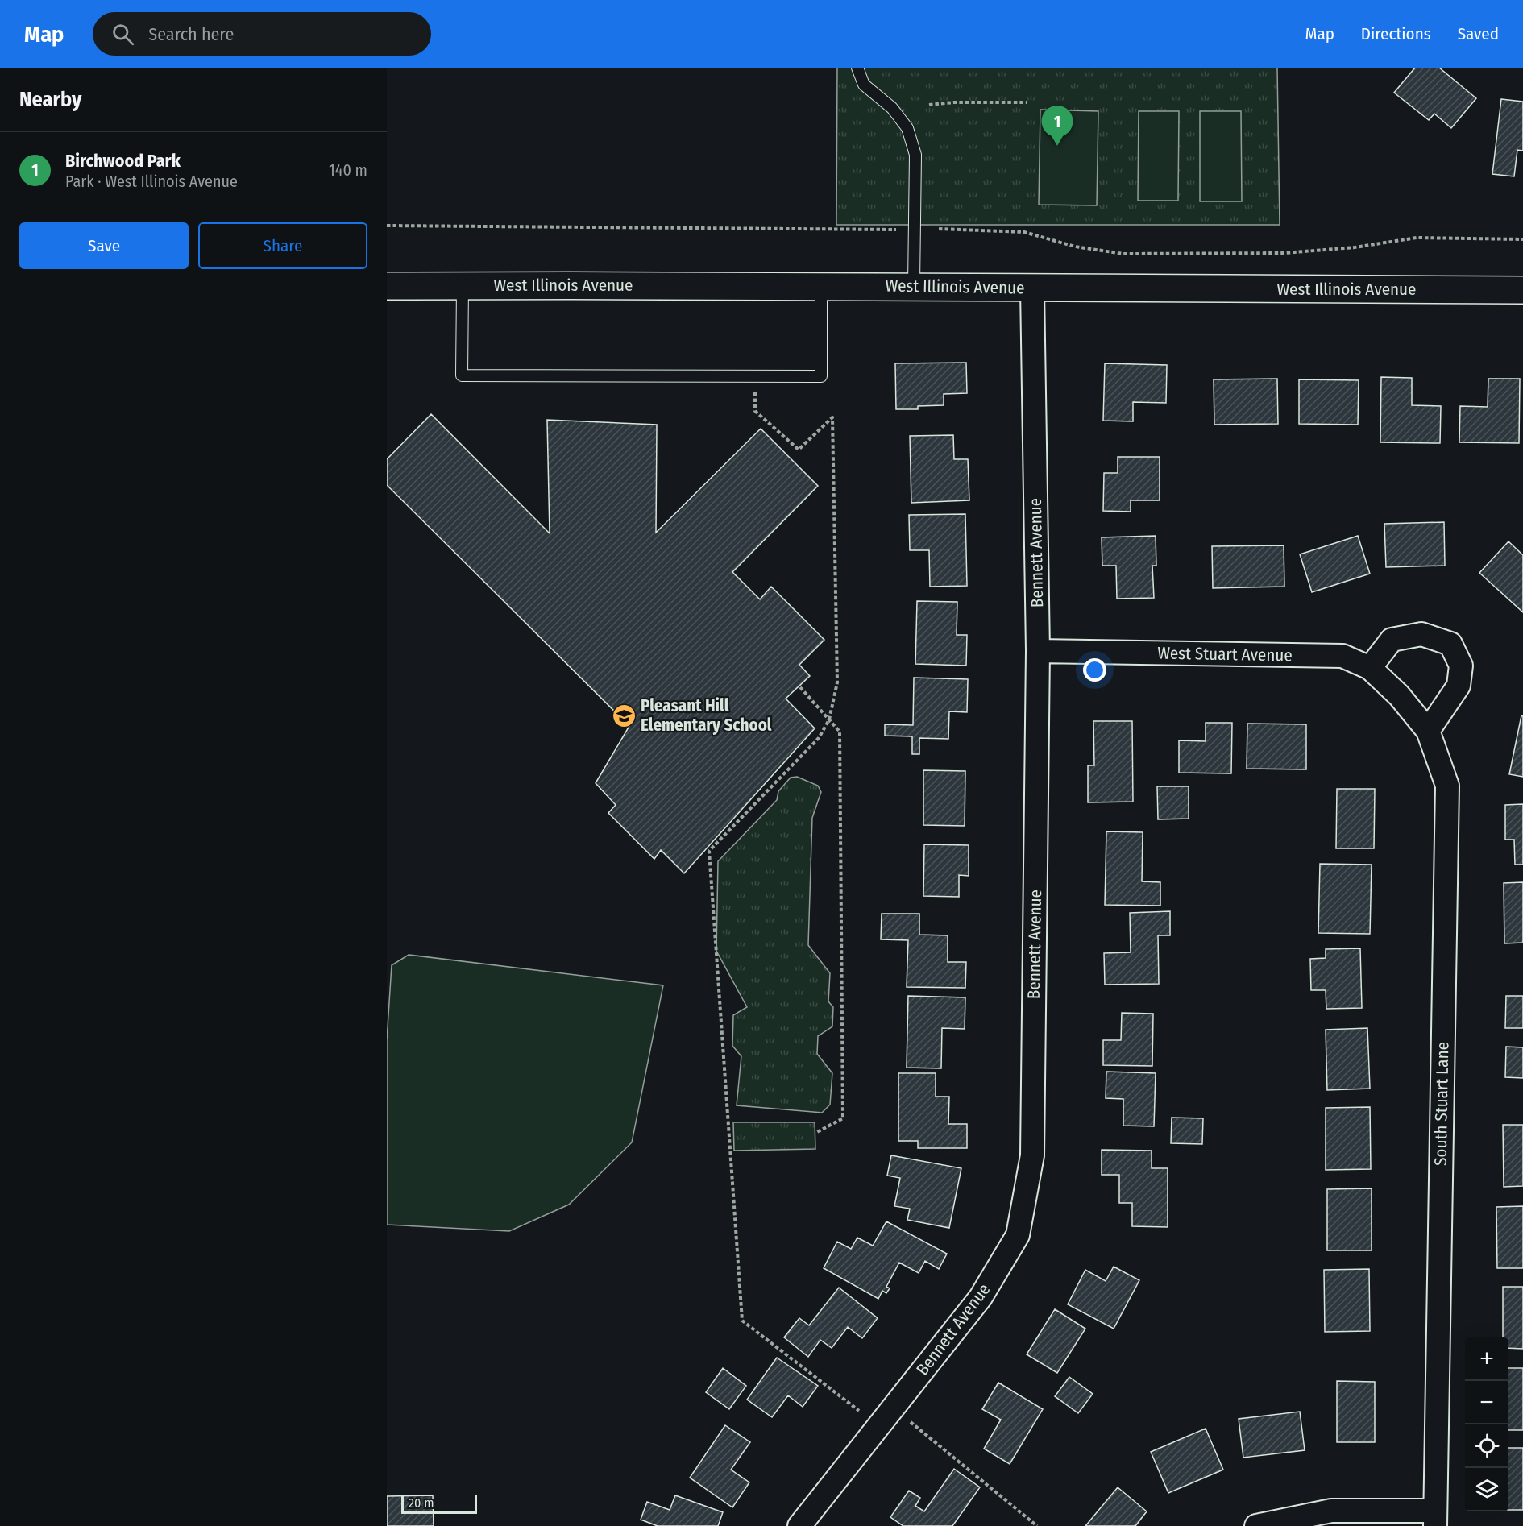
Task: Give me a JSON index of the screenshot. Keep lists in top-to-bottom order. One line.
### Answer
{"streets":{"main road":["West Illinois Avenue"],"street":["Bennett Avenue","West Stuart Avenue","South Stuart Lane"]},"crossings":[["West Illinois Avenue","Bennett Avenue"],["Bennett Avenue","West Stuart Avenue"],["West Stuart Avenue","South Stuart Lane"]],"places":{"school or university":["Pleasant Hill Elementary School"]},"scale_bar":"20 m","page":{"header":"Map","search":"Search here","nav":["Map","Directions","Saved"],"heading":"Nearby","pins":"1","list":[{"mark":"1","name":"Birchwood Park","note":"Park · West Illinois Avenue","value":"140 m"}],"buttons":["Save","Share"],"map_buttons":["+","−"],"scale":"20 m"}}
